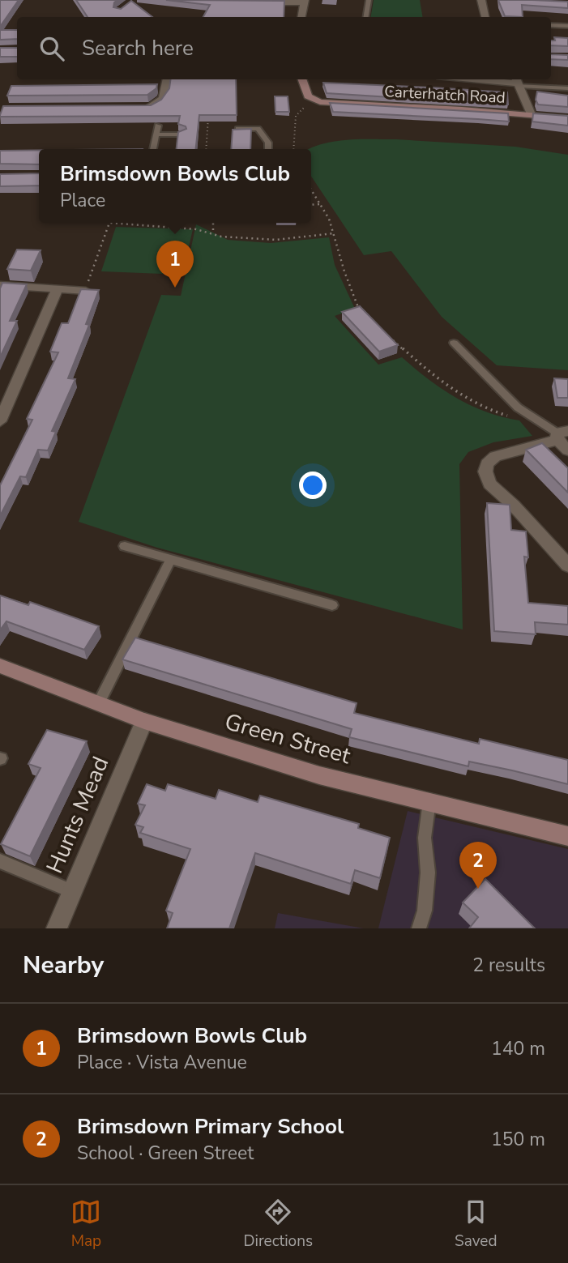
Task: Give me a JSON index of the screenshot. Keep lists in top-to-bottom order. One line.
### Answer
{"streets":{"street":["Carterhatch Road","Green Street","Hunts Mead"]},"crossings":[["Green Street","Hunts Mead"]],"page":{"search":"Search here","popup":["Brimsdown Bowls Club","Place"],"pins":["1","2"],"heading":["Nearby","2 results"],"list":[{"mark":"1","name":"Brimsdown Bowls Club","note":"Place · Vista Avenue","value":"140 m"},{"mark":"2","name":"Brimsdown Primary School","note":"School · Green Street","value":"150 m"}],"nav":["Map","Directions","Saved"]}}
